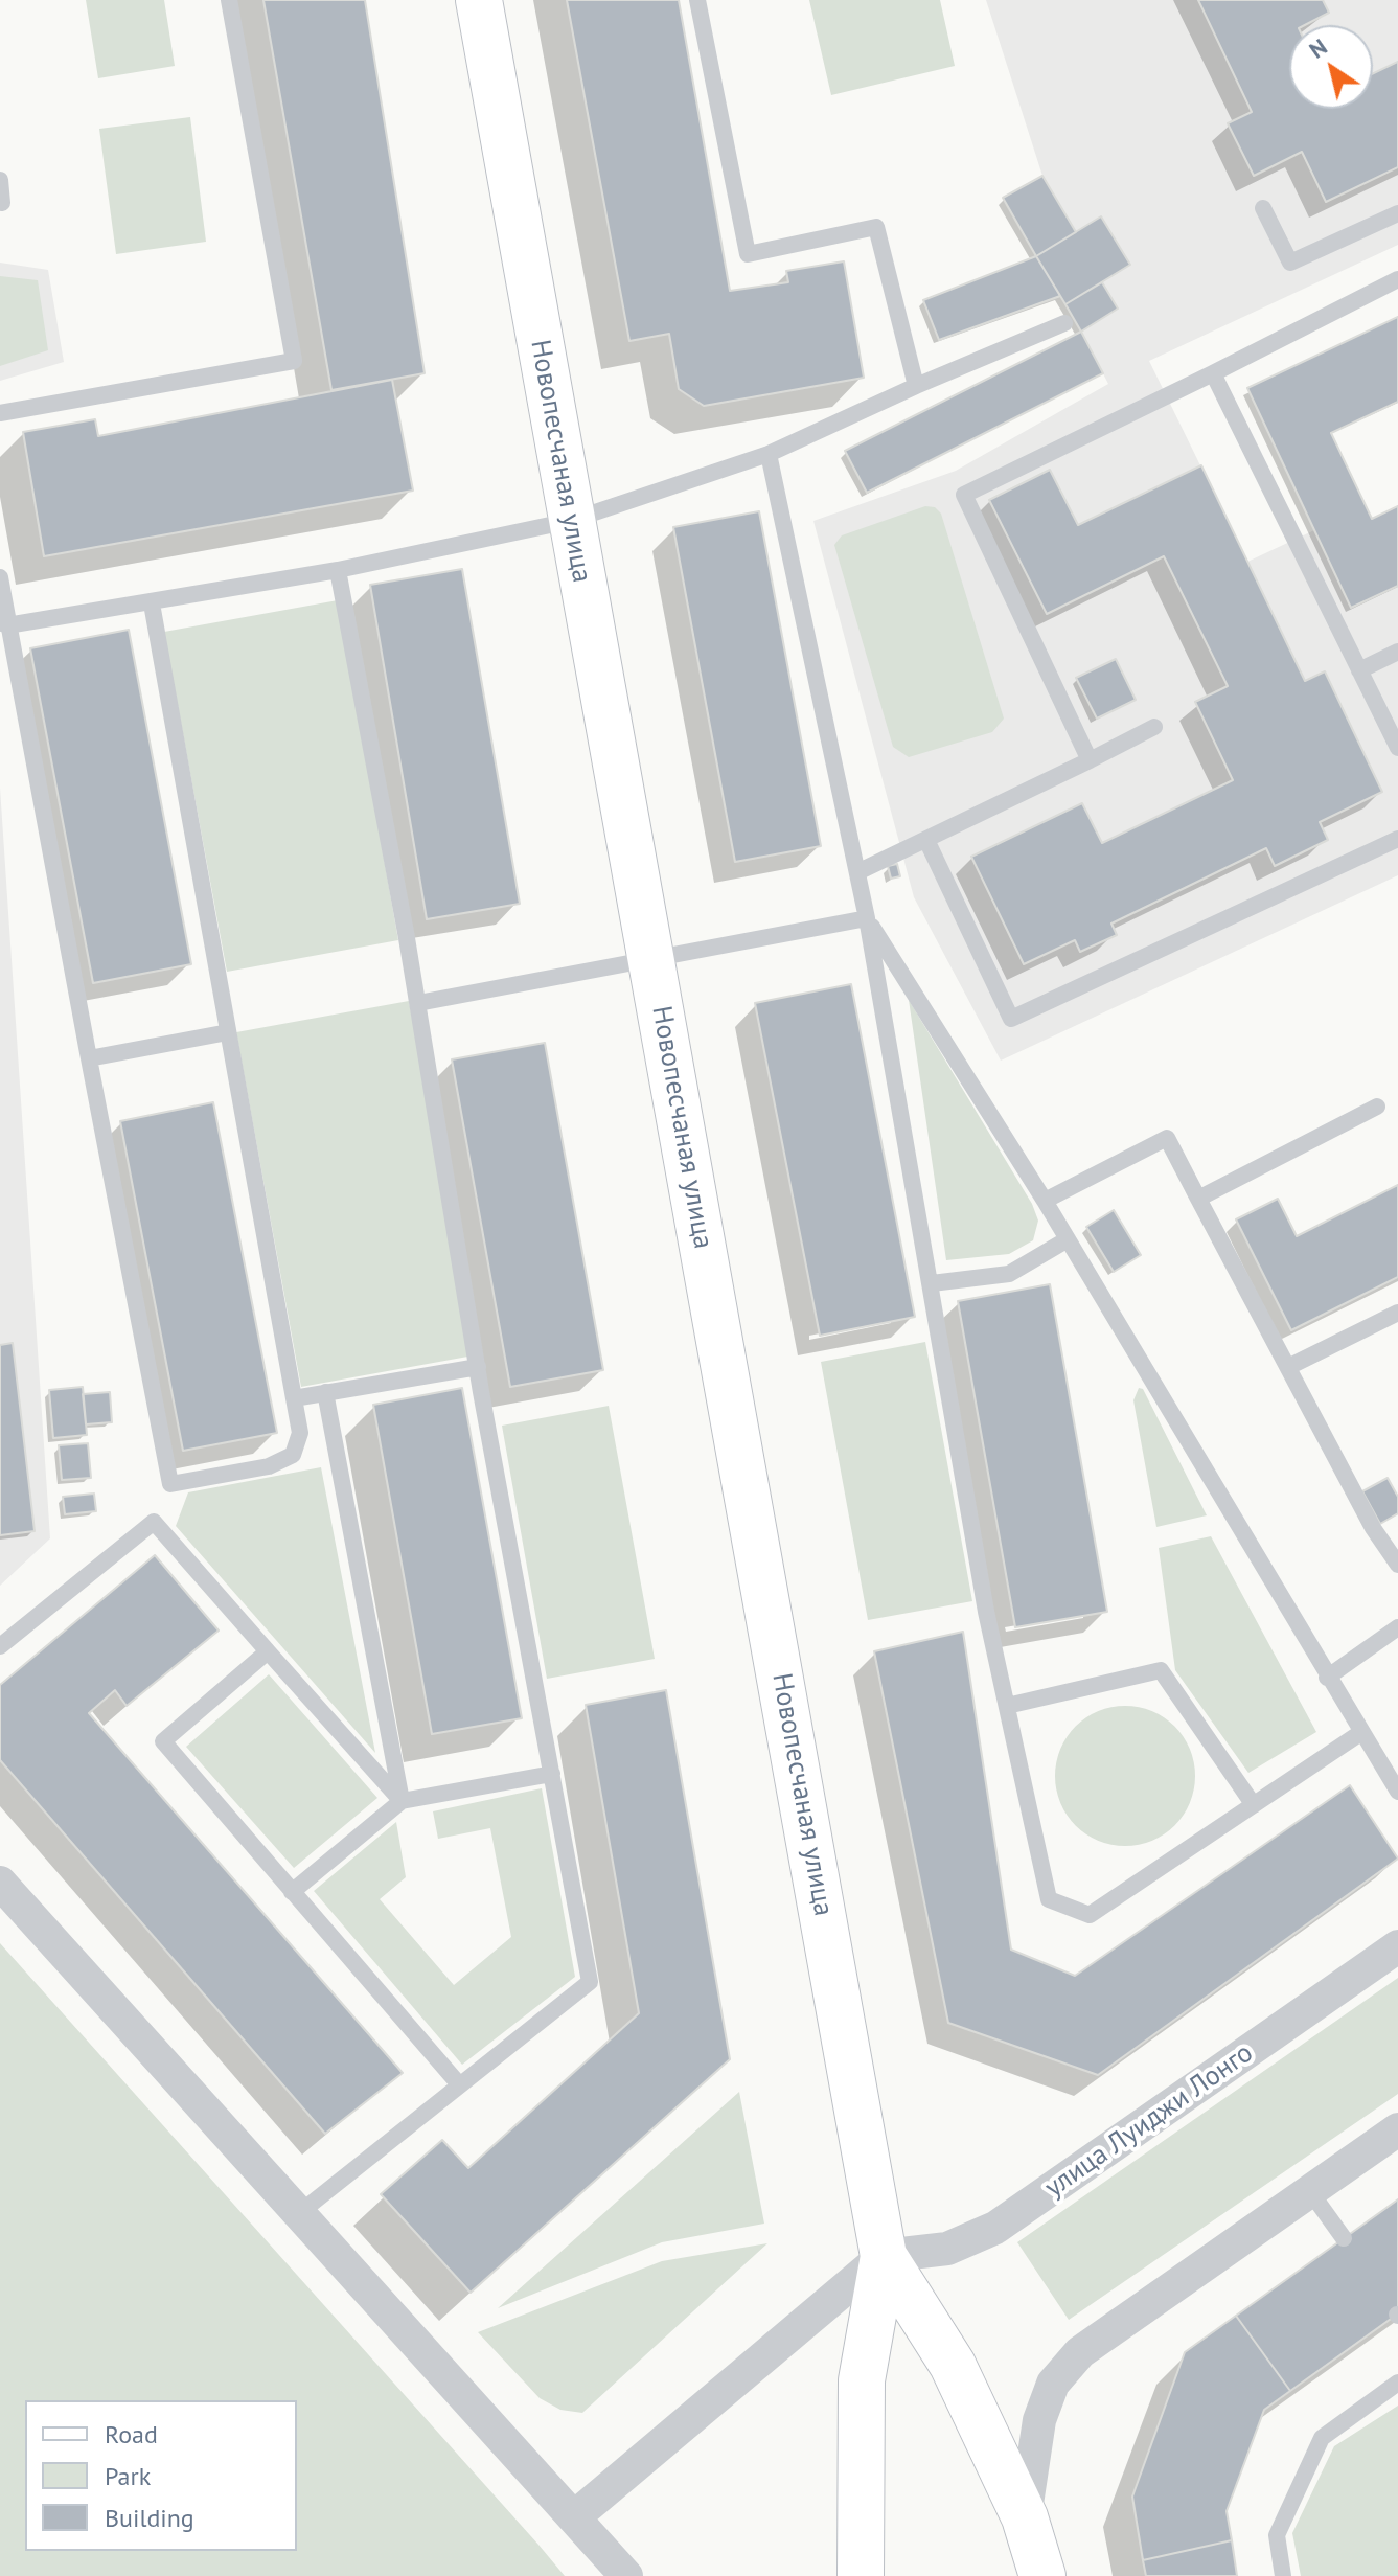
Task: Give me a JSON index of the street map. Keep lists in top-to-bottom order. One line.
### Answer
{"streets":{"main road":["Новопесчаная улица"],"street":["улица Луиджи Лонго"]},"crossings":[["Новопесчаная улица","улица Луиджи Лонго"]],"legend":["Road","Park","Building"],"north":"top left"}
